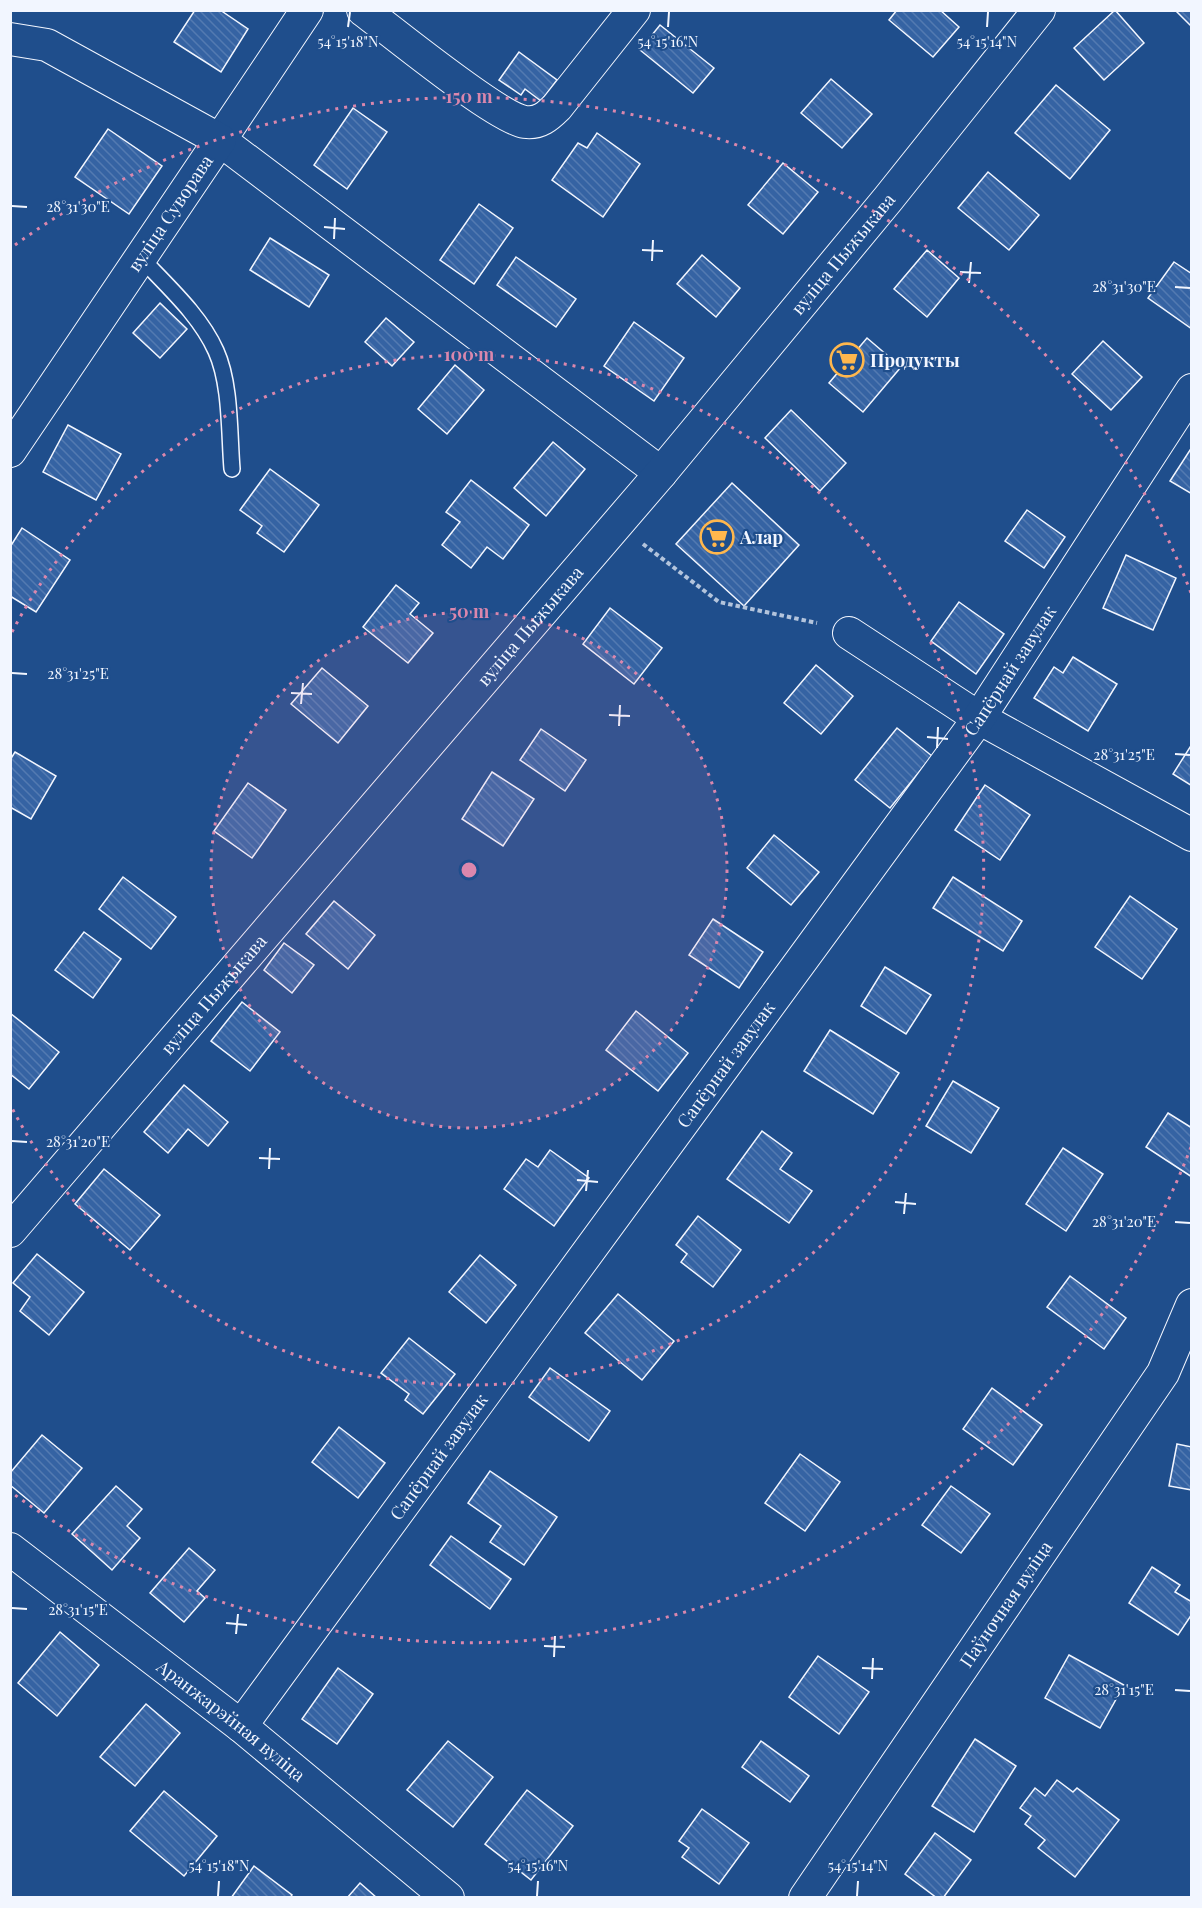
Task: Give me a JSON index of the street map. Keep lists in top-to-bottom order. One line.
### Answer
{"streets":{"street":["вуліца Суворава","вуліца Пыжыкава","Сапёрнай завулак","Паўночная вуліца","Аранжарэйная вуліца"]},"crossings":[["Сапёрнай завулак","Аранжарэйная вуліца"]],"places":{"supermarket":["Продукты","Алар"]},"coordinates":["54°15'18\"N","54°15'16\"N","54°15'14\"N","28°31'30\"E","28°31'25\"E","28°31'20\"E","28°31'15\"E"],"rings":["150 m","100 m","50 m"]}
